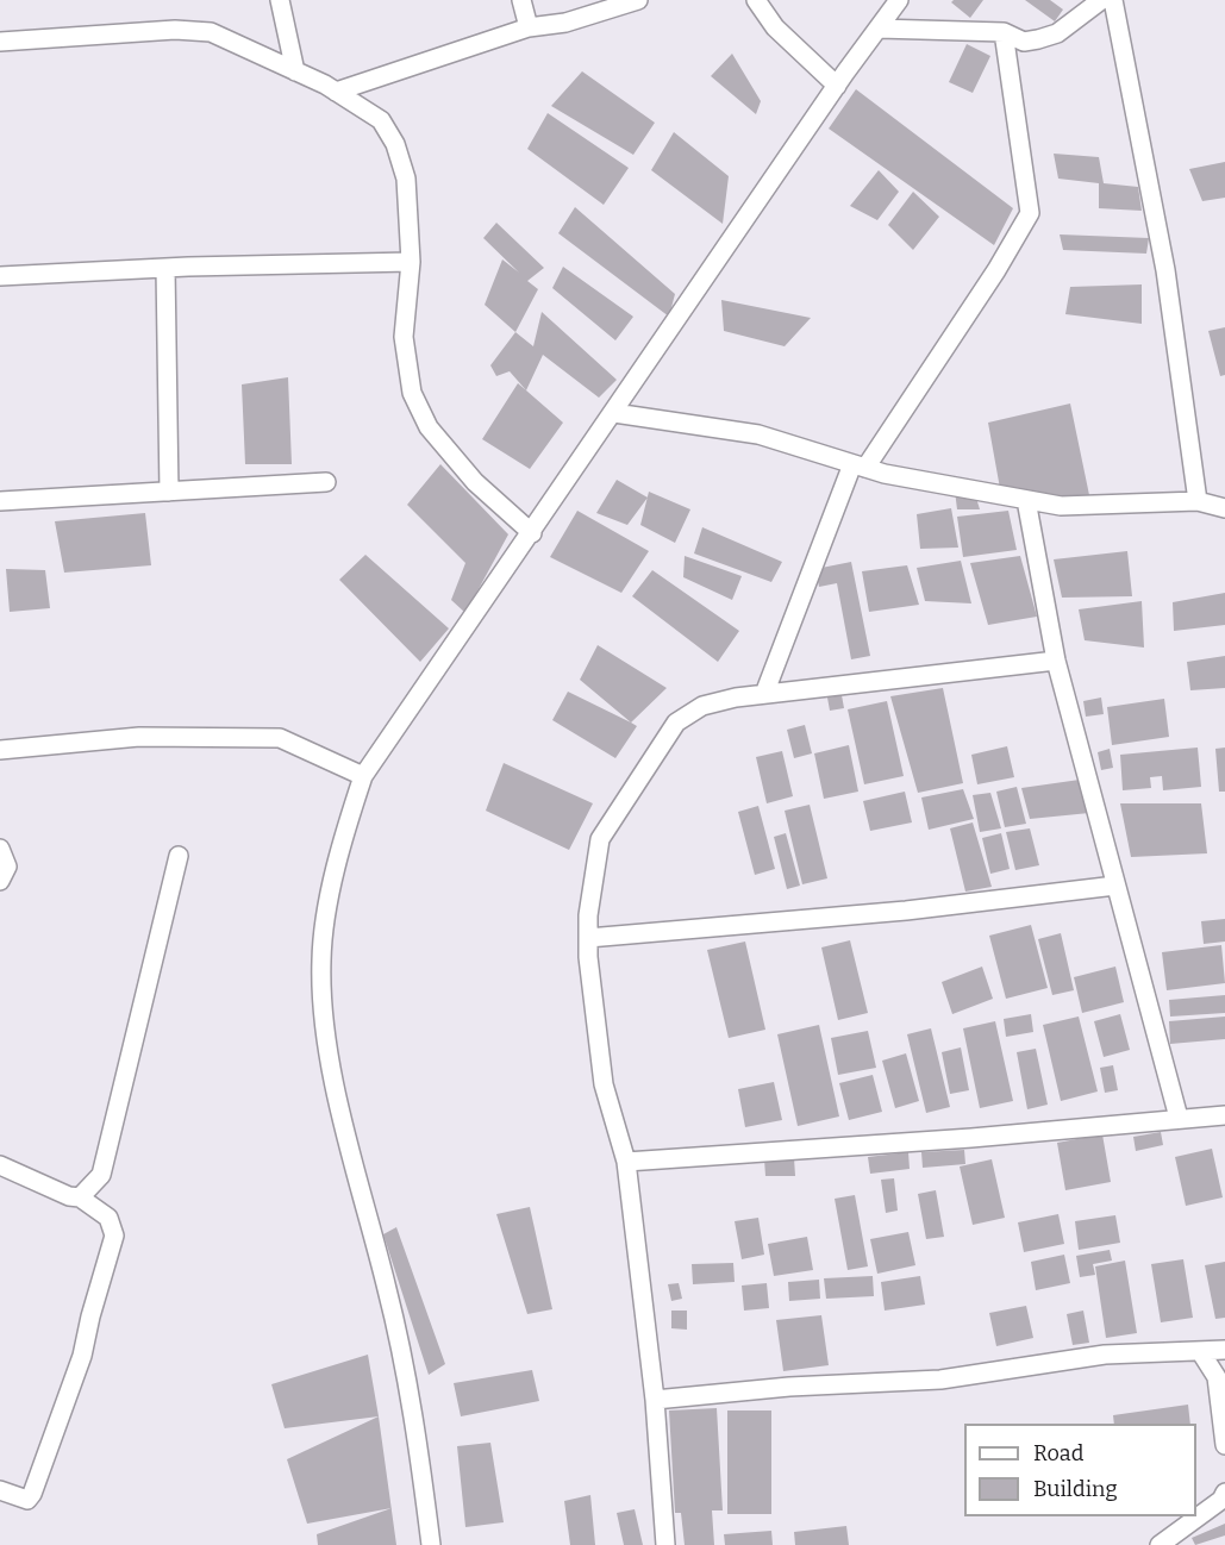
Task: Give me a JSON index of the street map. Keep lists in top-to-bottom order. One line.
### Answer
{"legend":["Road","Building"]}
